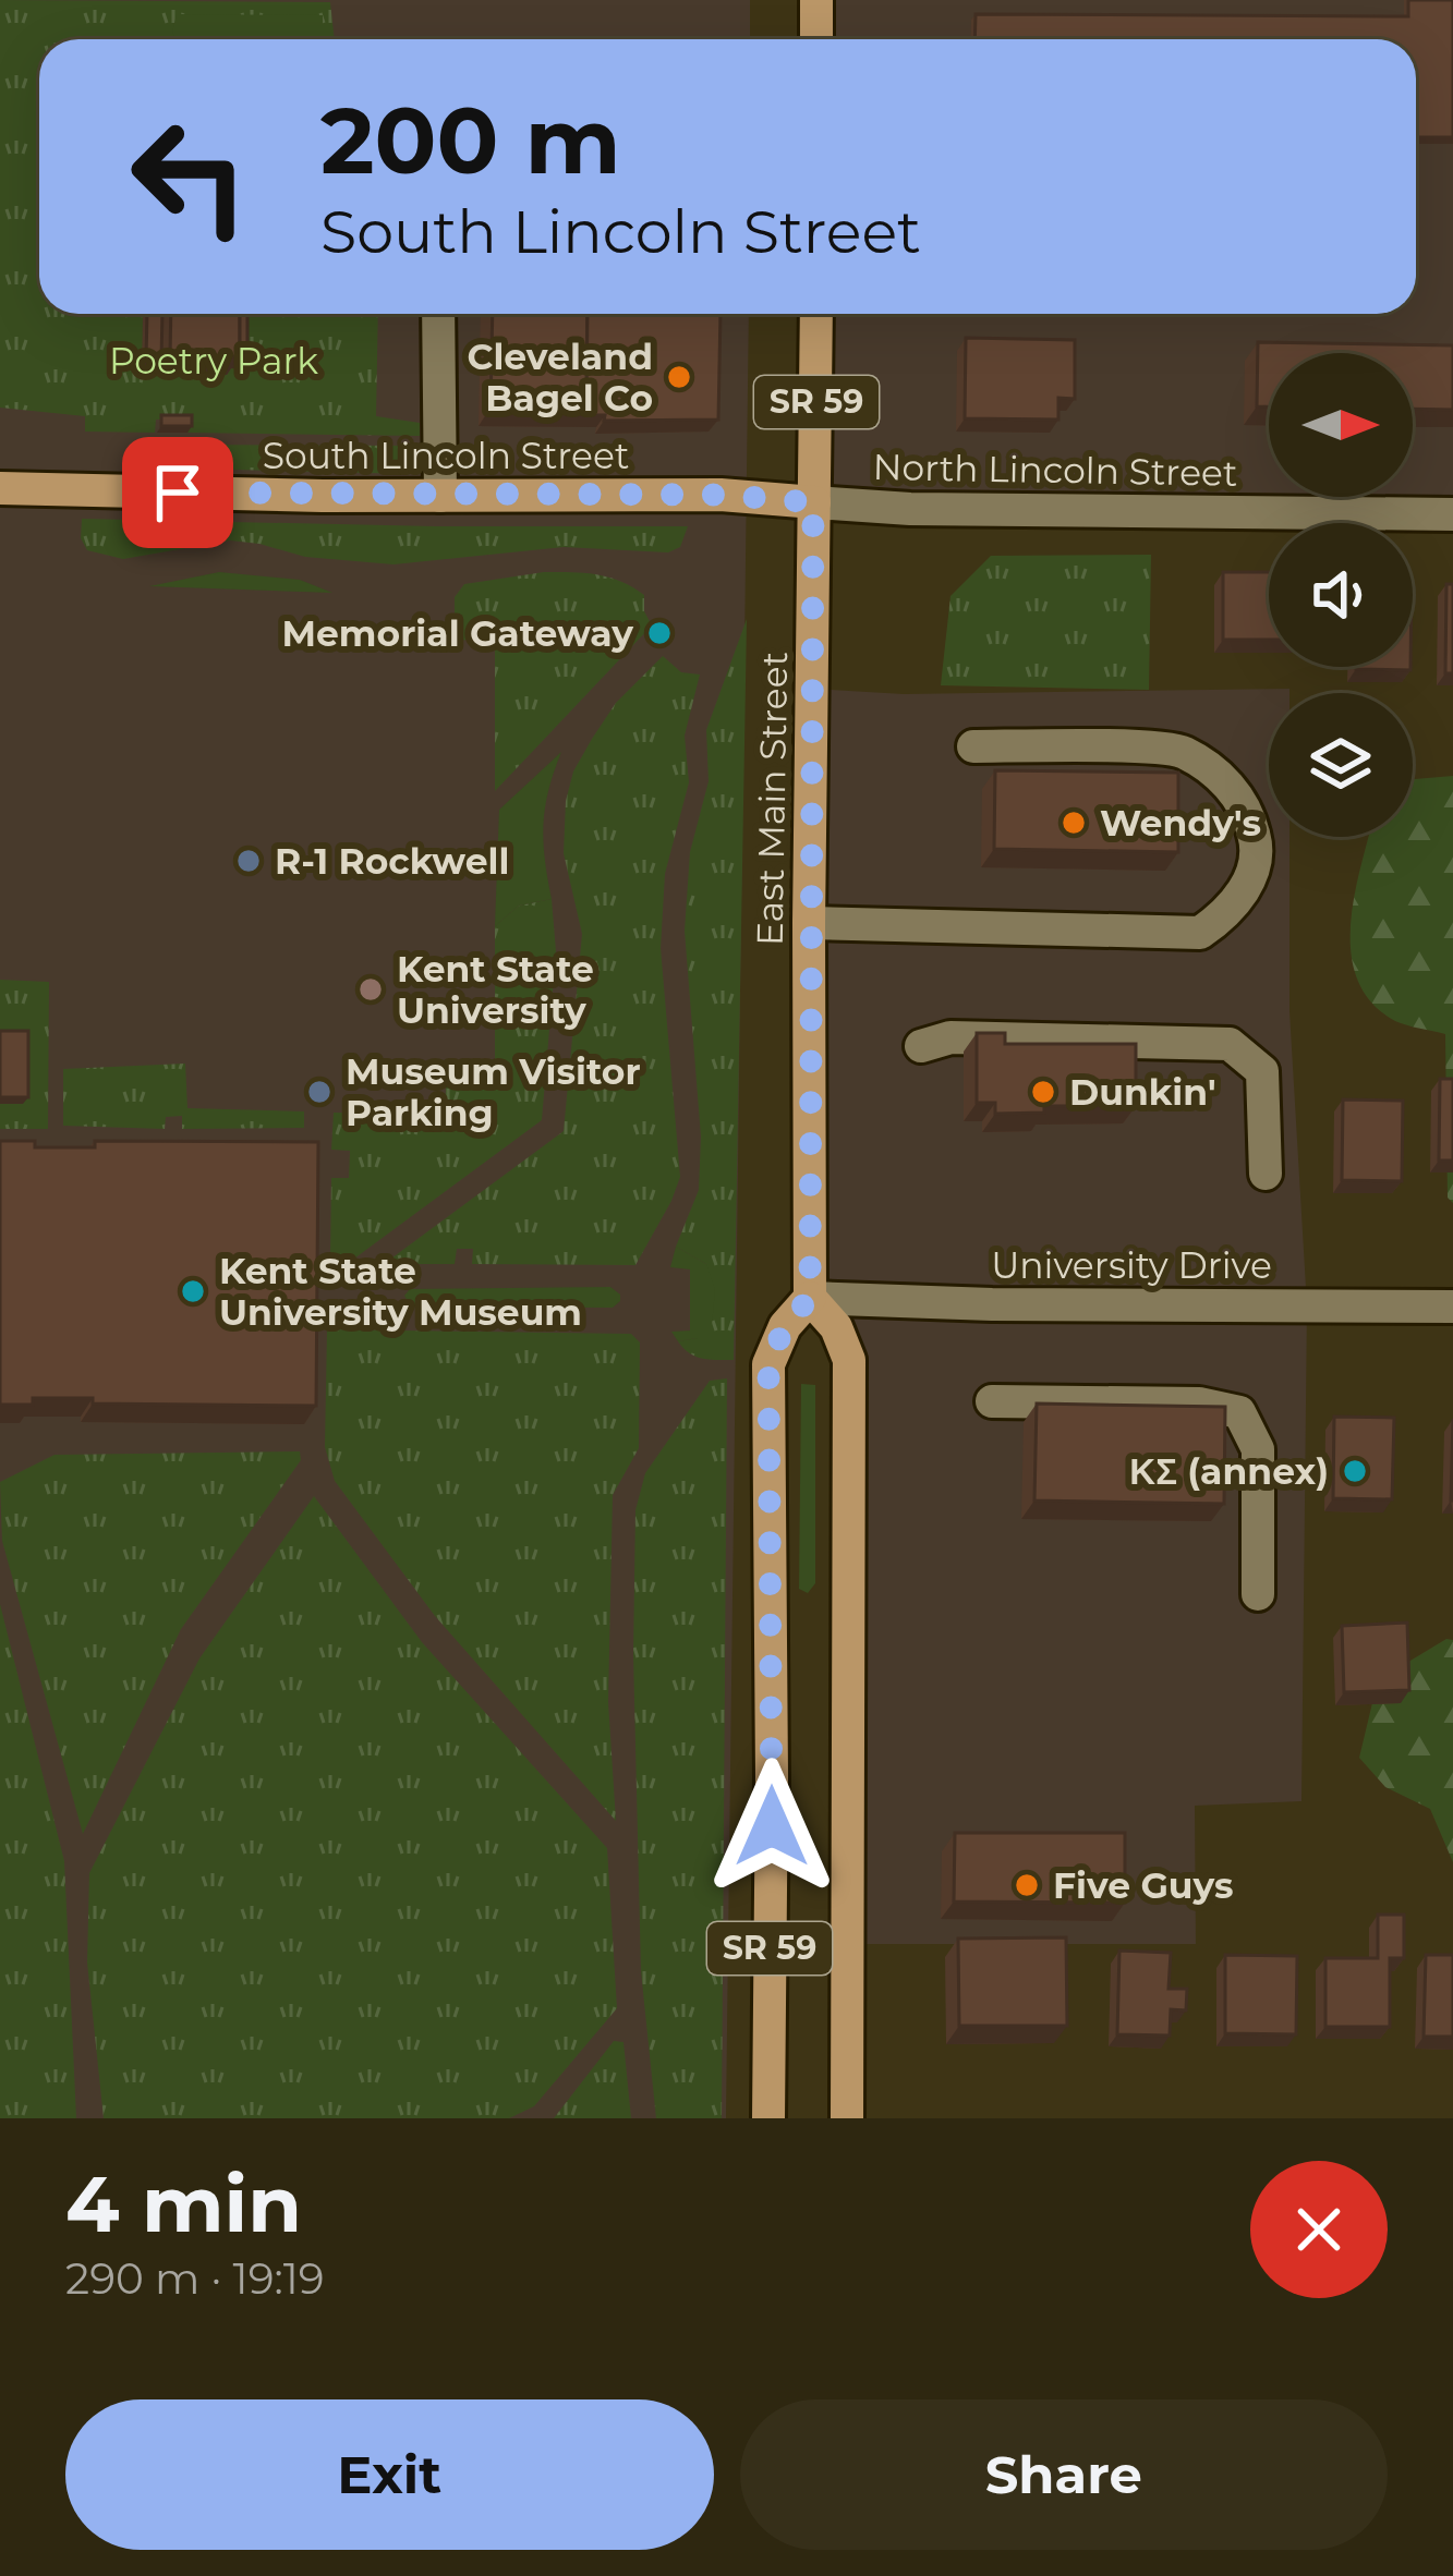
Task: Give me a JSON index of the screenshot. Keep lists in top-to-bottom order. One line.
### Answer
{"streets":{"main road":["SR 59","South Lincoln Street","East Main Street"],"street":["North Lincoln Street","University Drive"]},"crossings":[["SR 59","East Main Street"],["SR 59","University Drive"],["South Lincoln Street","North Lincoln Street"],["South Lincoln Street","East Main Street"],["North Lincoln Street","East Main Street"],["East Main Street","University Drive"]],"parks":["Poetry Park"],"places":["Cleveland Bagel Co","Memorial Gateway","Wendy's","R-1 Rockwell","Kent State University","Museum Visitor Parking","Dunkin'","Kent State University Museum","ΚΣ (annex)","Five Guys"],"north":"right","page":{"turn":["200 m","South Lincoln Street"],"heading":["4 min","290 m · 19:19"],"buttons":["Exit","Share"]}}
